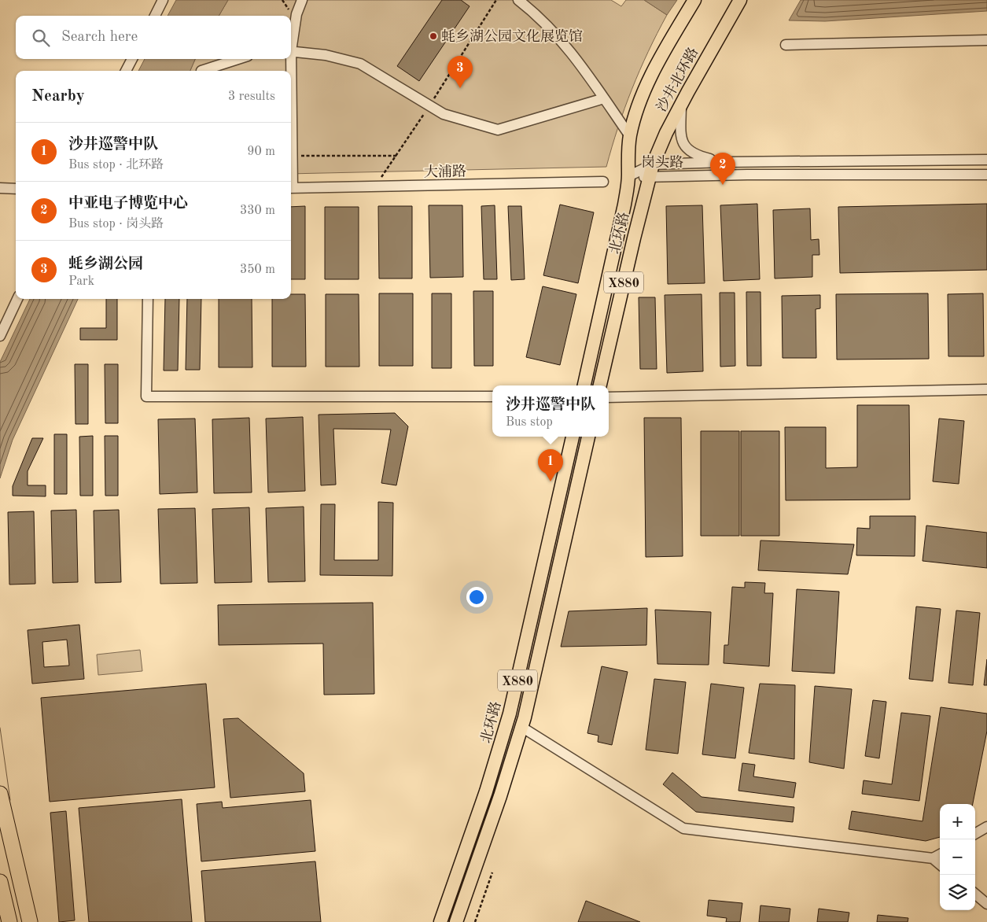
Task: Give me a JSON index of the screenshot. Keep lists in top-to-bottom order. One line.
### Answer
{"streets":{"main road":["沙井北环路","北环路","X880"],"street":["岗头路","大浦路"]},"crossings":[["沙井北环路","岗头路"],["沙井北环路","北环路"],["岗头路","北环路"]],"places":["蚝乡湖公园文化展览馆"],"page":{"search":"Search here","pins":["3","2","1"],"heading":["Nearby","3 results"],"list":[{"mark":"1","name":"沙井巡警中队","note":"Bus stop · 北环路","value":"90 m"},{"mark":"2","name":"中亚电子博览中心","note":"Bus stop · 岗头路","value":"330 m"},{"mark":"3","name":"蚝乡湖公园","note":"Park","value":"350 m"}],"popup":["沙井巡警中队","Bus stop"],"map_buttons":["+","−"]}}
